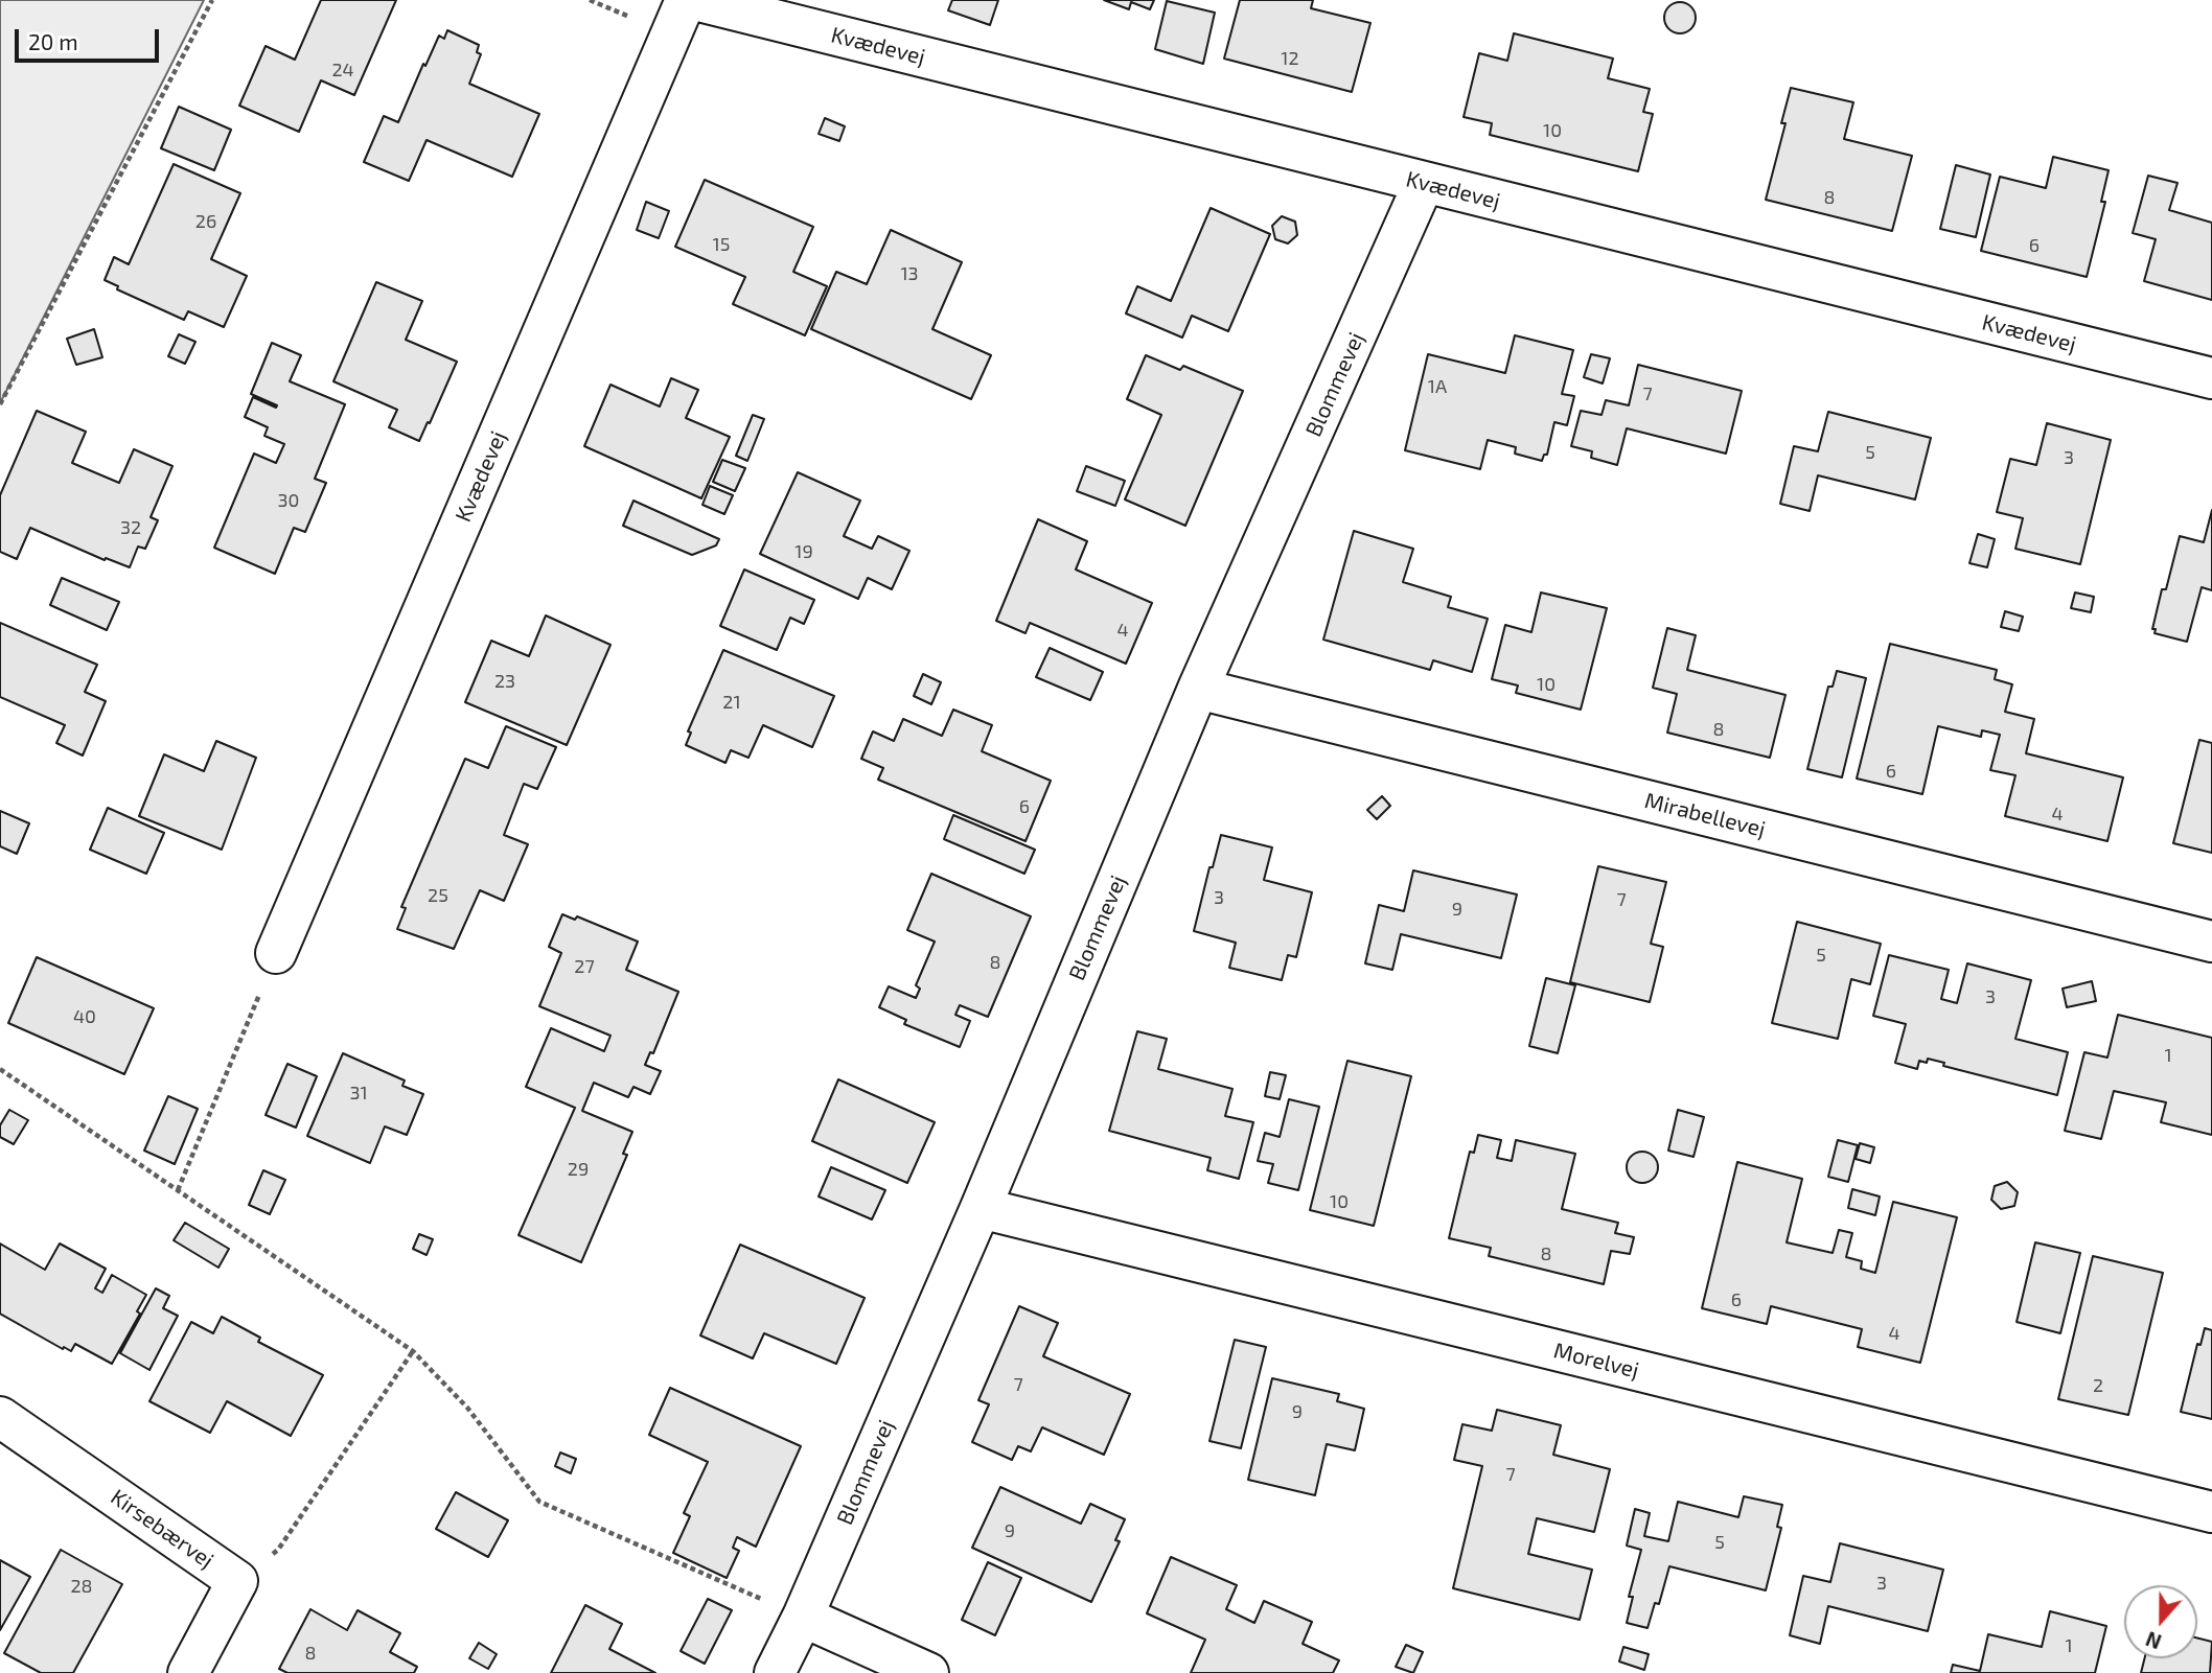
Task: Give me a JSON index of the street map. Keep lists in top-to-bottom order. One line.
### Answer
{"streets":{"street":["Kvædevej","Blommevej","Mirabellevej","Morelvej","Kirsebærvej"]},"crossings":[["Kvædevej","Blommevej"],["Blommevej","Mirabellevej"],["Blommevej","Morelvej"]],"house_numbers":["12","24","10","8","26","15","6","13","1A","7","5","3","30","32","19","4","23","10","21","8","6","6","4","25","3","7","9","5","8","27","3","40","1","31","29","10","8","6","4","7","2","9","7","9","5","3","28","1","8"],"scale_bar":"20 m","north":"bottom"}
